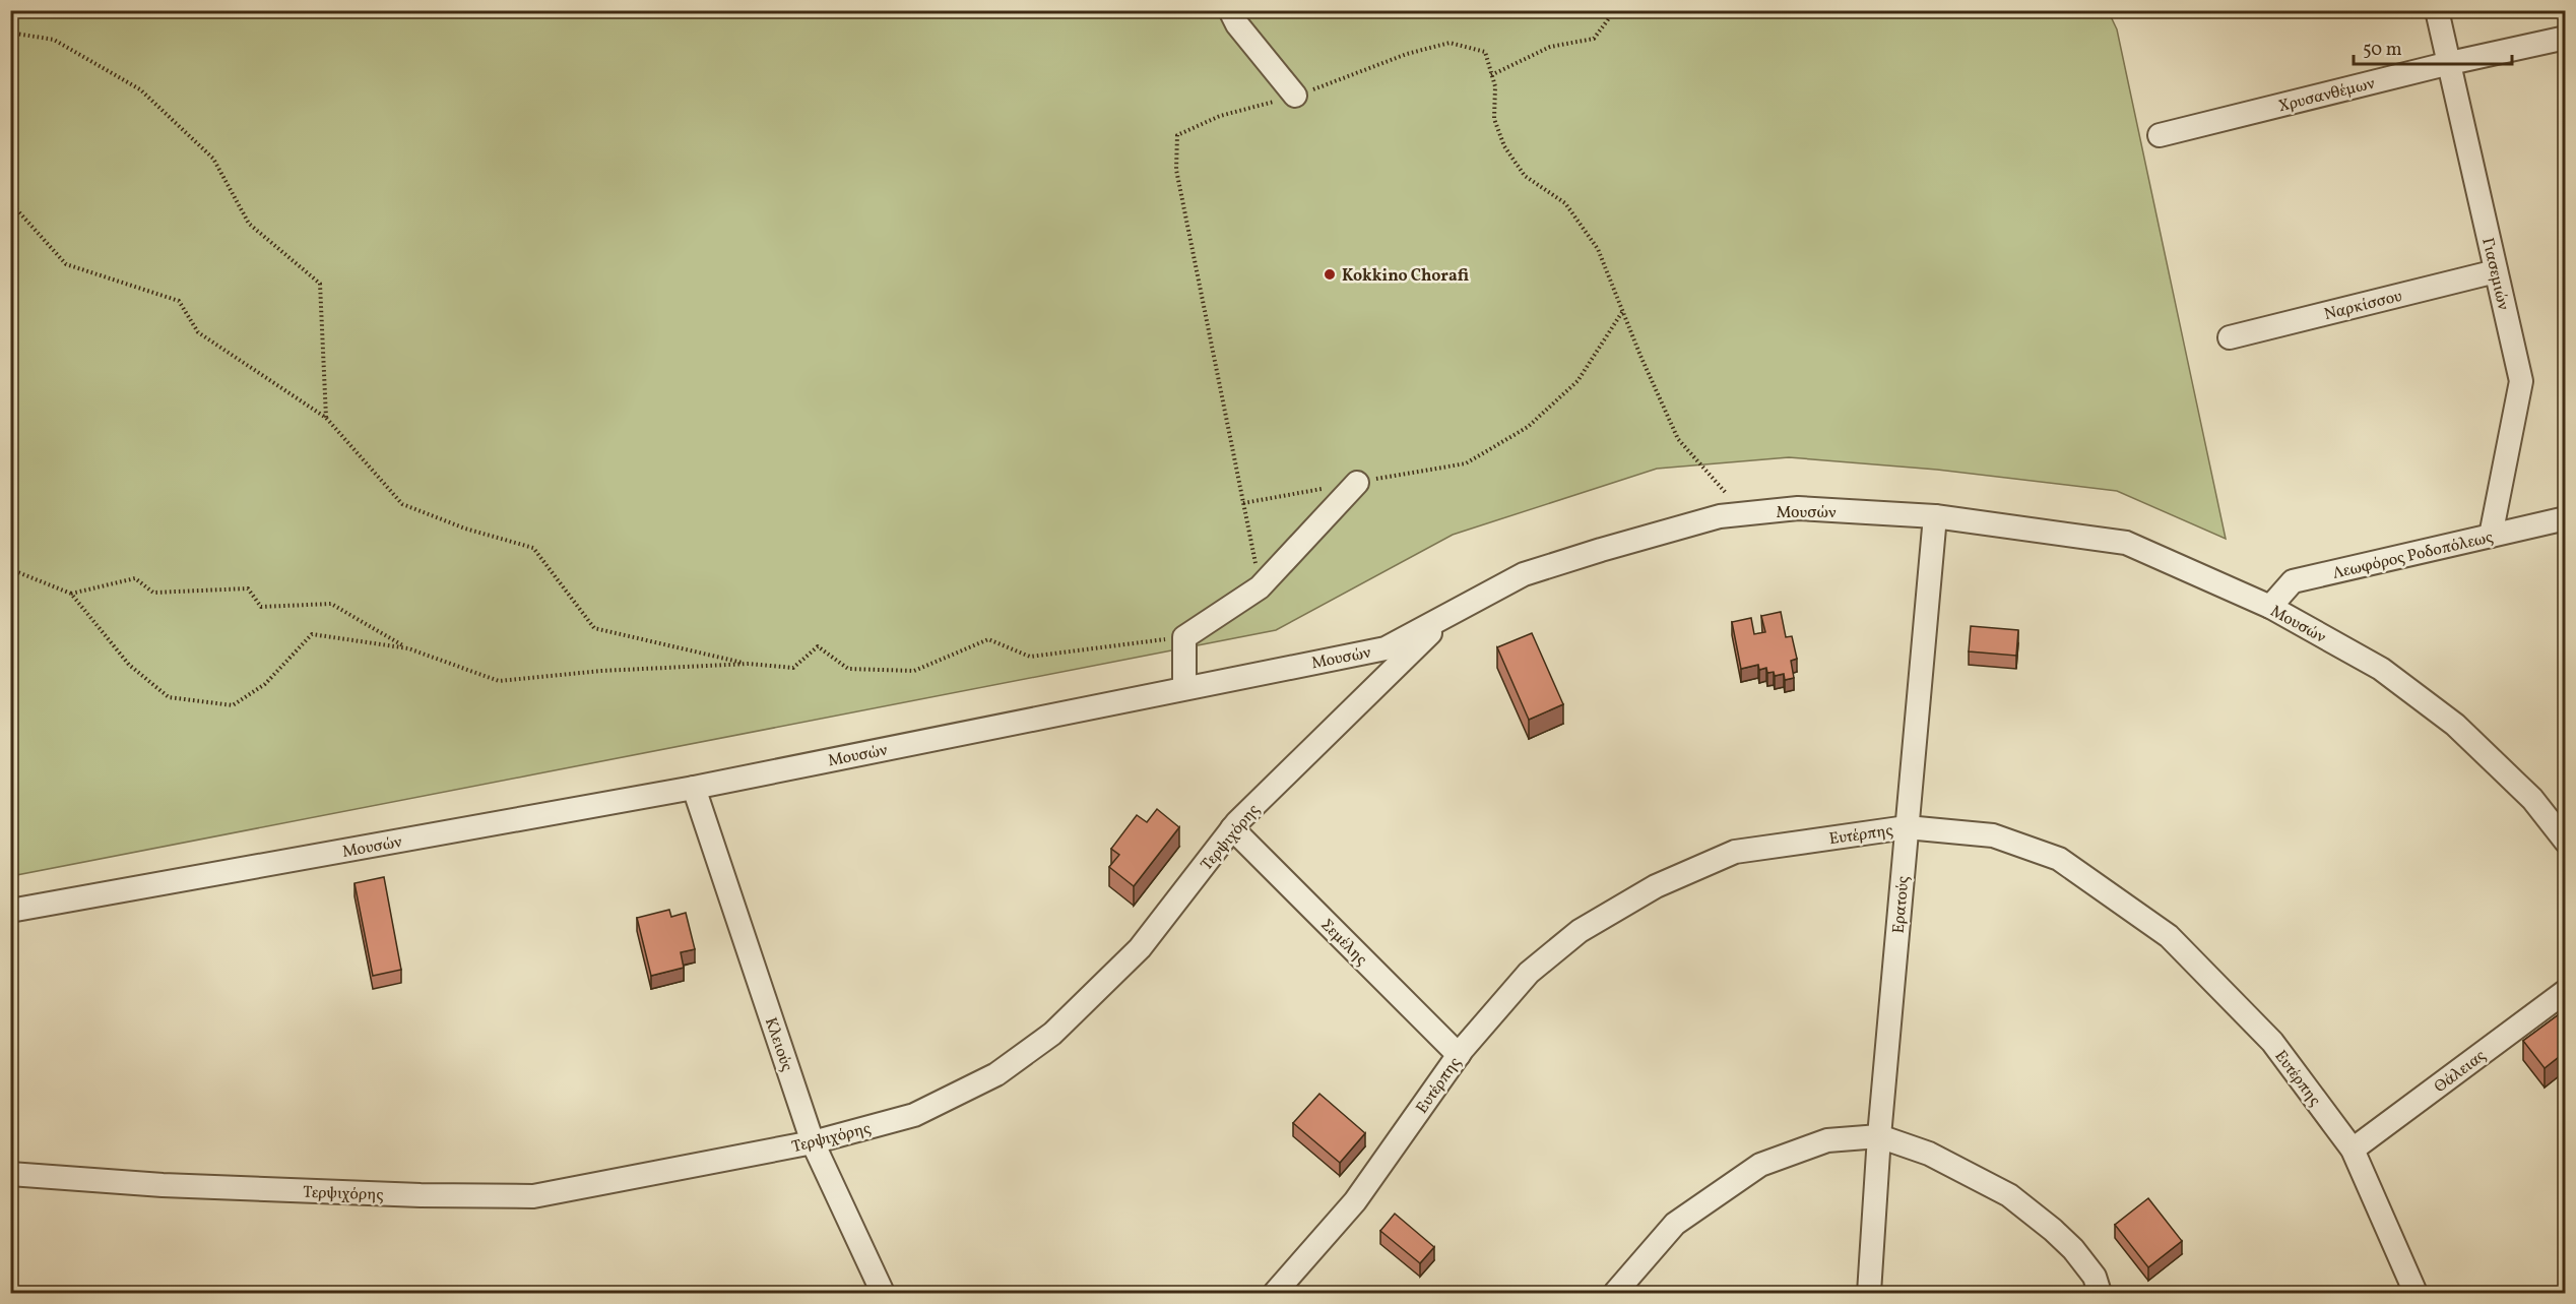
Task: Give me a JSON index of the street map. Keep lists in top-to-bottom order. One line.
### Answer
{"streets":{"street":["Χρυσανθέμων","Γιασεμιών","Ναρκίσσου","Μουσών","Λεωφόρος Ροδοπόλεως","Ευτέρπης","Τερψιχόρης","Ερατούς","Σεμέλης","Κλειούς","Θάλειας"]},"crossings":[["Χρυσανθέμων","Γιασεμιών"],["Γιασεμιών","Ναρκίσσου"],["Γιασεμιών","Λεωφόρος Ροδοπόλεως"],["Μουσών","Λεωφόρος Ροδοπόλεως"],["Μουσών","Τερψιχόρης"],["Μουσών","Ερατούς"],["Μουσών","Κλειούς"],["Ευτέρπης","Ερατούς"],["Ευτέρπης","Σεμέλης"],["Ευτέρπης","Θάλειας"],["Τερψιχόρης","Σεμέλης"],["Τερψιχόρης","Κλειούς"]],"places":["Kokkino Chorafi"],"scale_bar":"50 m"}
